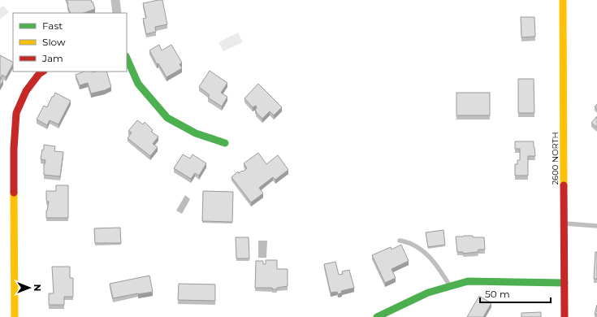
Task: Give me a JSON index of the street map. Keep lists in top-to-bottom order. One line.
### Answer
{"streets":{"street":["2600 NORTH"]},"legend":["Fast","Slow","Jam"],"scale_bar":"50 m","north":"right"}
